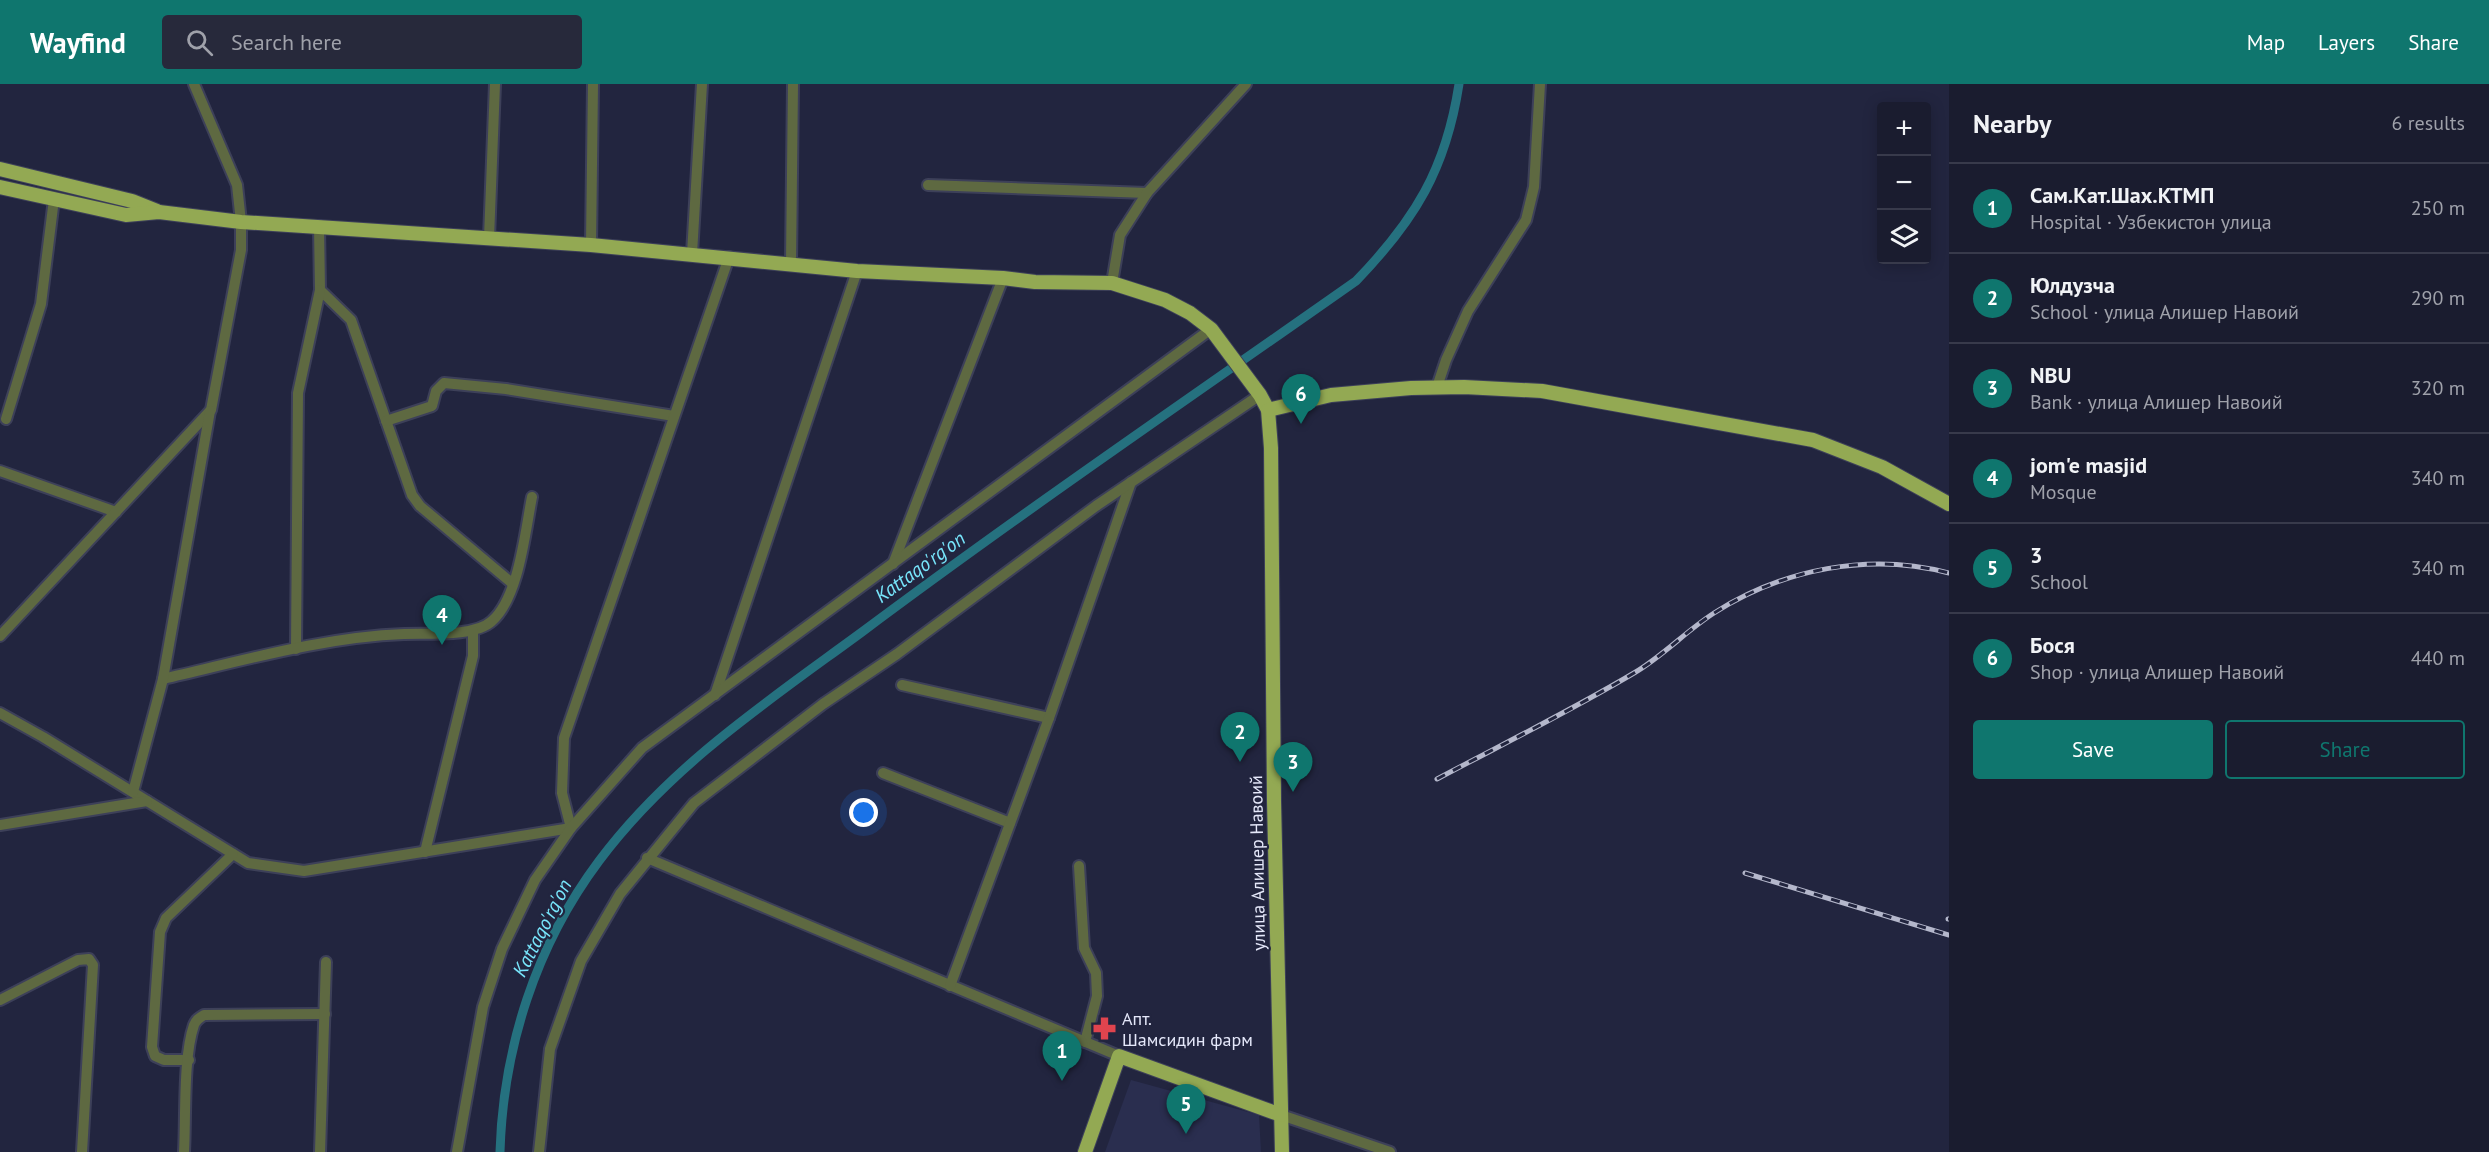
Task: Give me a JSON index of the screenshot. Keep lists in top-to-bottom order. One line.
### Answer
{"streets":{"main road":["улица Алишер Навоий"]},"water":["Kattaqo'rg'on"],"places":{"pharmacy":["Апт. Шамсидин фарм"]},"page":{"header":"Wayfind","search":"Search here","nav":["Map","Layers","Share"],"heading":["Nearby","6 results"],"map_buttons":["+","−"],"list":[{"mark":"1","name":"Сам.Кат.Шах.КТМП","note":"Hospital · Узбекистон улица","value":"250 m"},{"mark":"2","name":"Юлдузча","note":"School · улица Алишер Навоий","value":"290 m"},{"mark":"3","name":"NBU","note":"Bank · улица Алишер Навоий","value":"320 m"},{"mark":"4","name":"jom'e masjid","note":"Mosque","value":"340 m"},{"mark":"5","name":"3","note":"School","value":"340 m"},{"mark":"6","name":"Бося","note":"Shop · улица Алишер Навоий","value":"440 m"}],"pins":["6","4","2","3","1","5"],"buttons":["Save","Share"]}}
